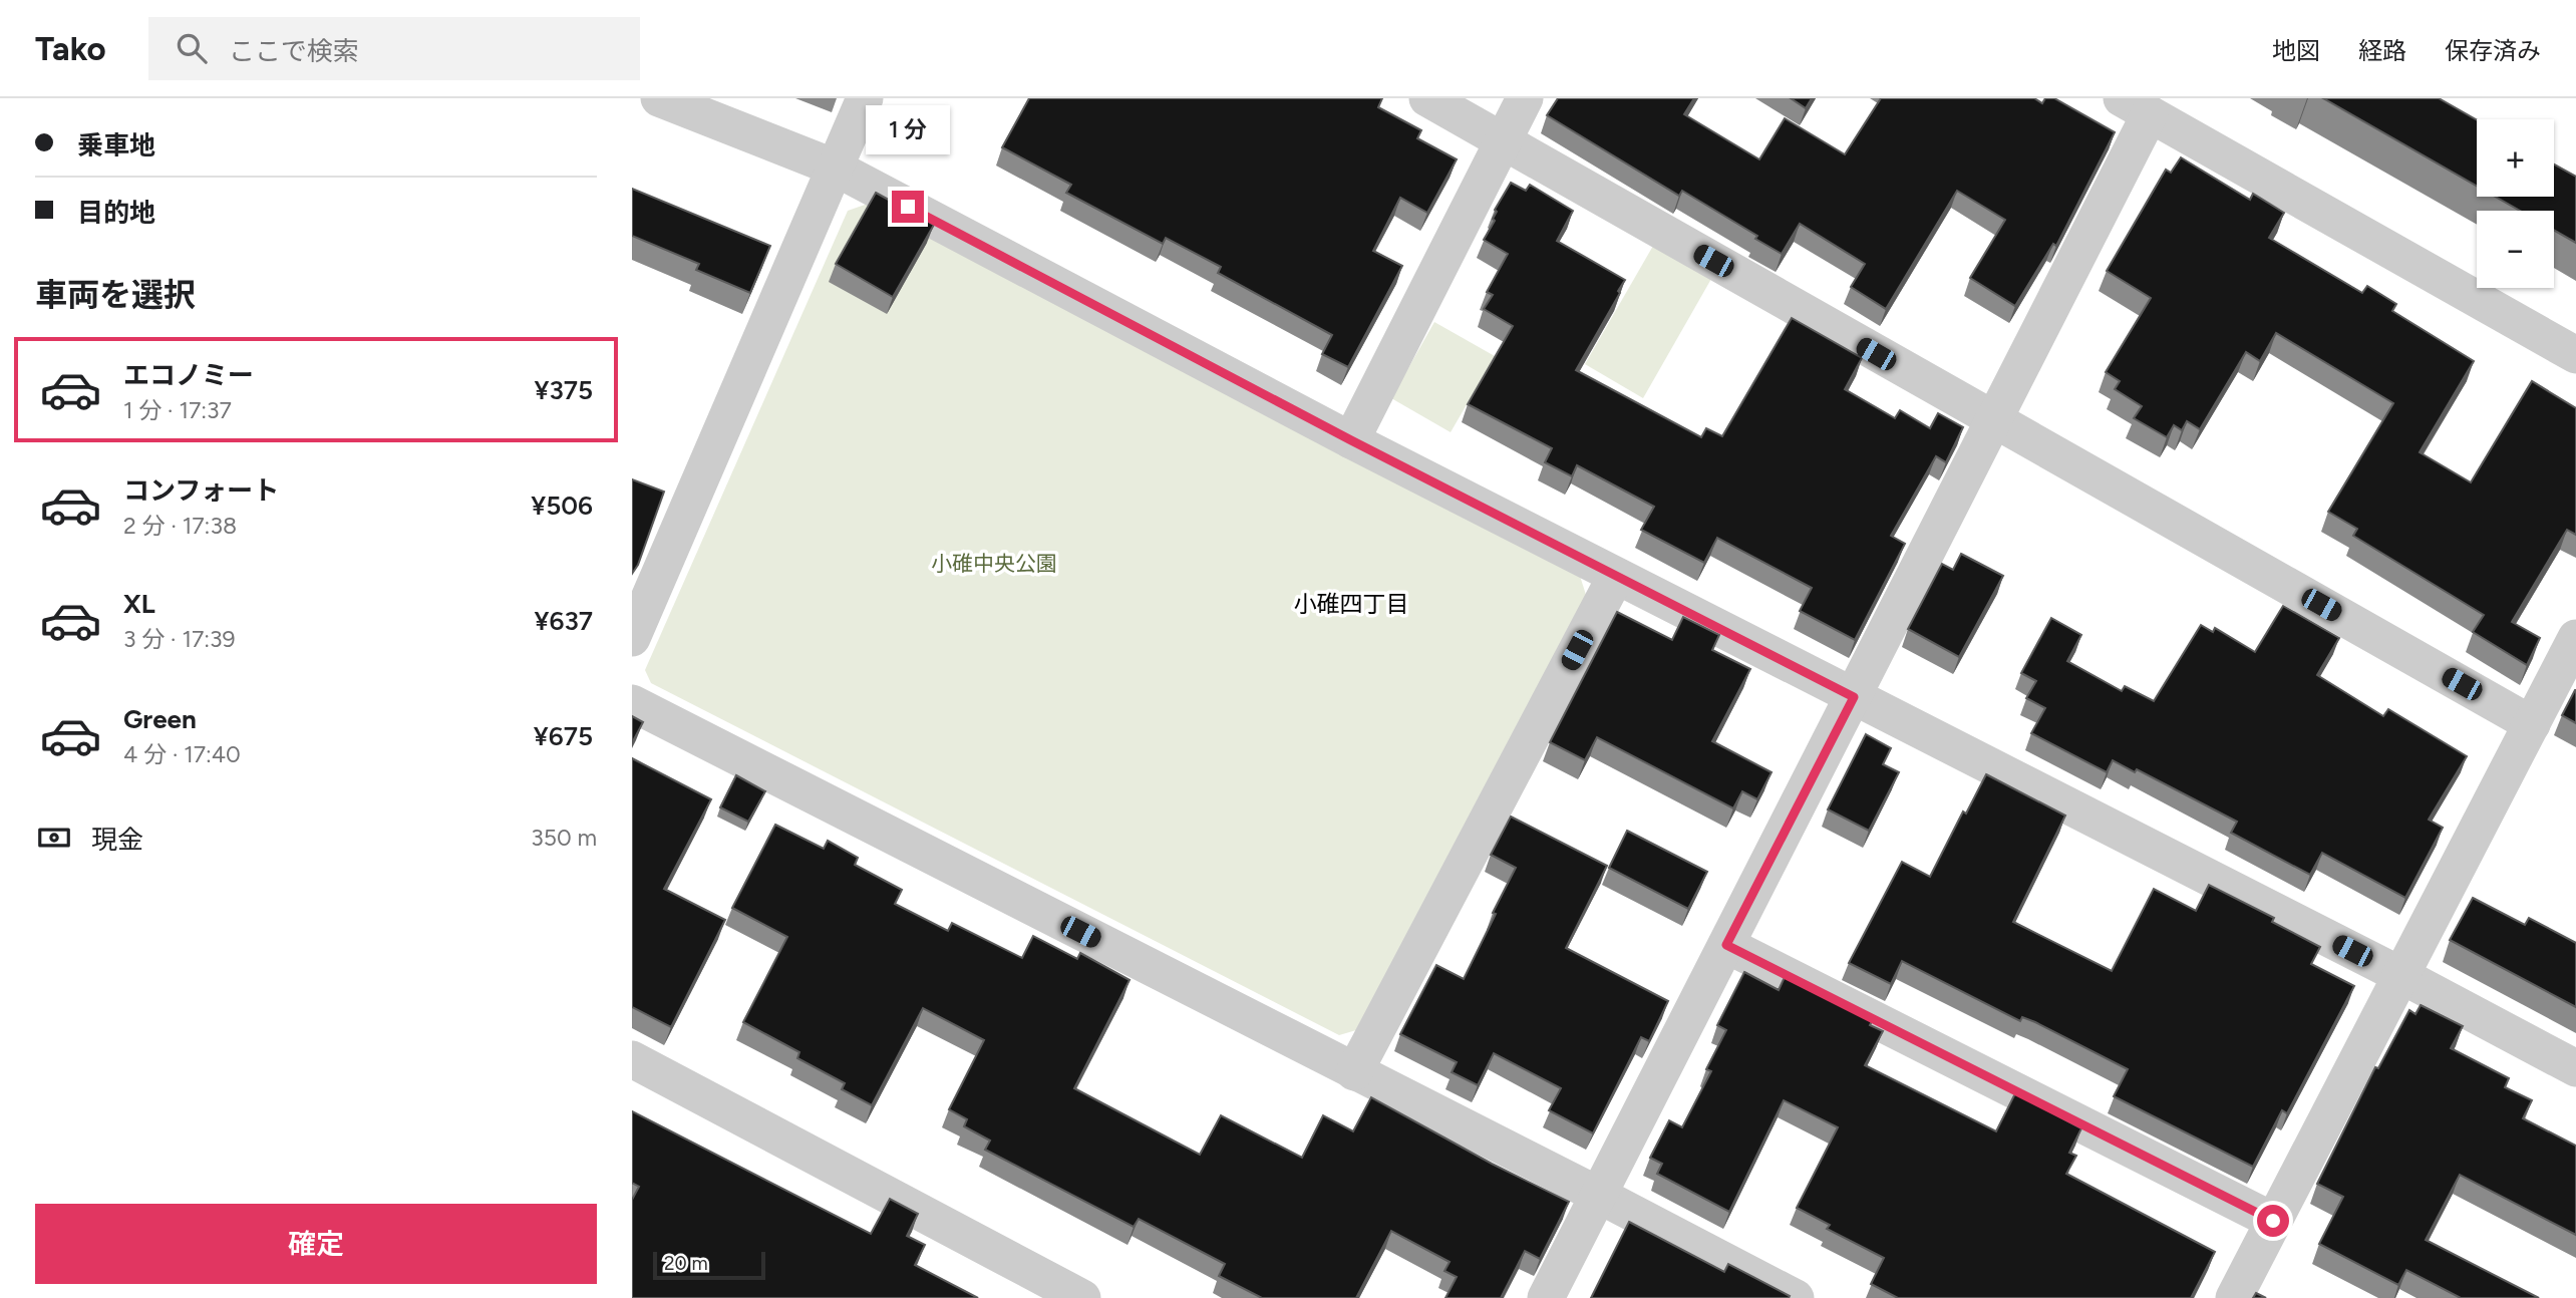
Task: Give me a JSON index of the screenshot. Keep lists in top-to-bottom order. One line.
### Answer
{"districts":["小碓四丁目"],"parks":["小碓中央公園"],"scale_bar":"20 m","page":{"header":"Tako","search":"ここで検索","nav":["地図","経路","保存済み"],"banner":["乗車地","目的地"],"bubble":"1 分","map_buttons":["+","−"],"heading":"車両を選択","list":[{"name":"エコノミー","note":"1 分 · 17:37","value":"¥375"},{"name":"コンフォート","note":"2 分 · 17:38","value":"¥506"},{"name":"XL","note":"3 分 · 17:39","value":"¥637"},{"name":"Green","note":"4 分 · 17:40","value":"¥675"}],"pay":["現金","350 m"],"buttons":"確定","scale":"20 m"}}
